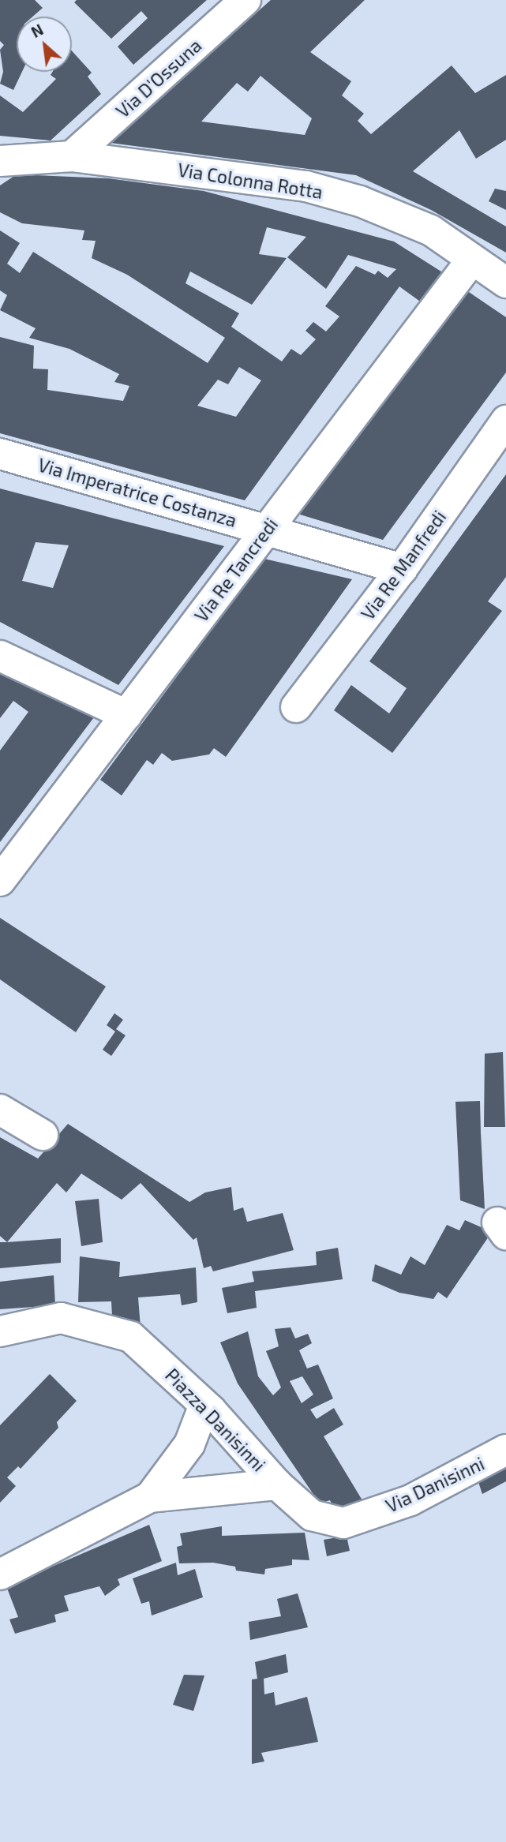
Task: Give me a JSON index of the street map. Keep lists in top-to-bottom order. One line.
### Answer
{"streets":{"street":["Via D'Ossuna","Via Colonna Rotta","Via Imperatrice Costanza","Via Re Manfredi","Via Re Tancredi","Piazza Danisinni","Via Danisinni"]},"crossings":[["Via D'Ossuna","Via Colonna Rotta"],["Via Colonna Rotta","Via Re Tancredi"],["Via Imperatrice Costanza","Via Re Manfredi"],["Via Imperatrice Costanza","Via Re Tancredi"],["Piazza Danisinni","Via Danisinni"]],"north":"top left"}
